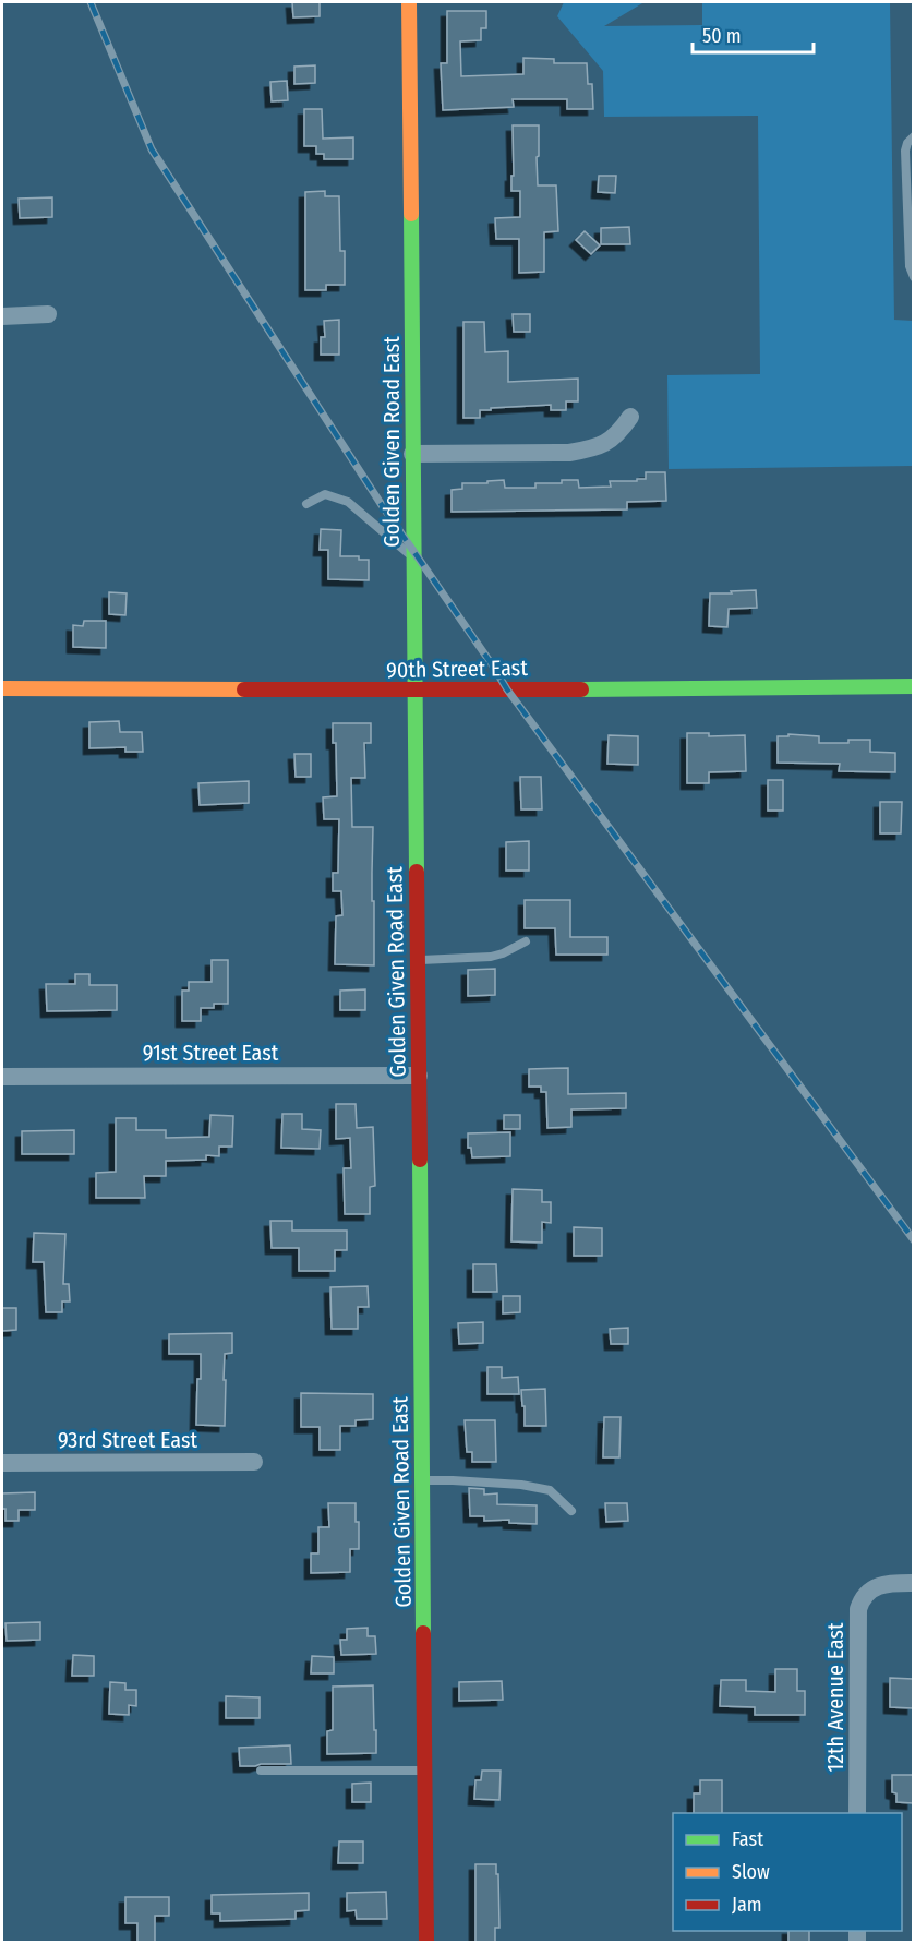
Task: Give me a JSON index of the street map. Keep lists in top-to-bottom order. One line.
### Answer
{"streets":{"street":["Golden Given Road East","90th Street East","91st Street East","93rd Street East","12th Avenue East"]},"crossings":[["Golden Given Road East","90th Street East"],["Golden Given Road East","91st Street East"]],"legend":["Fast","Slow","Jam"],"scale_bar":"50 m"}
